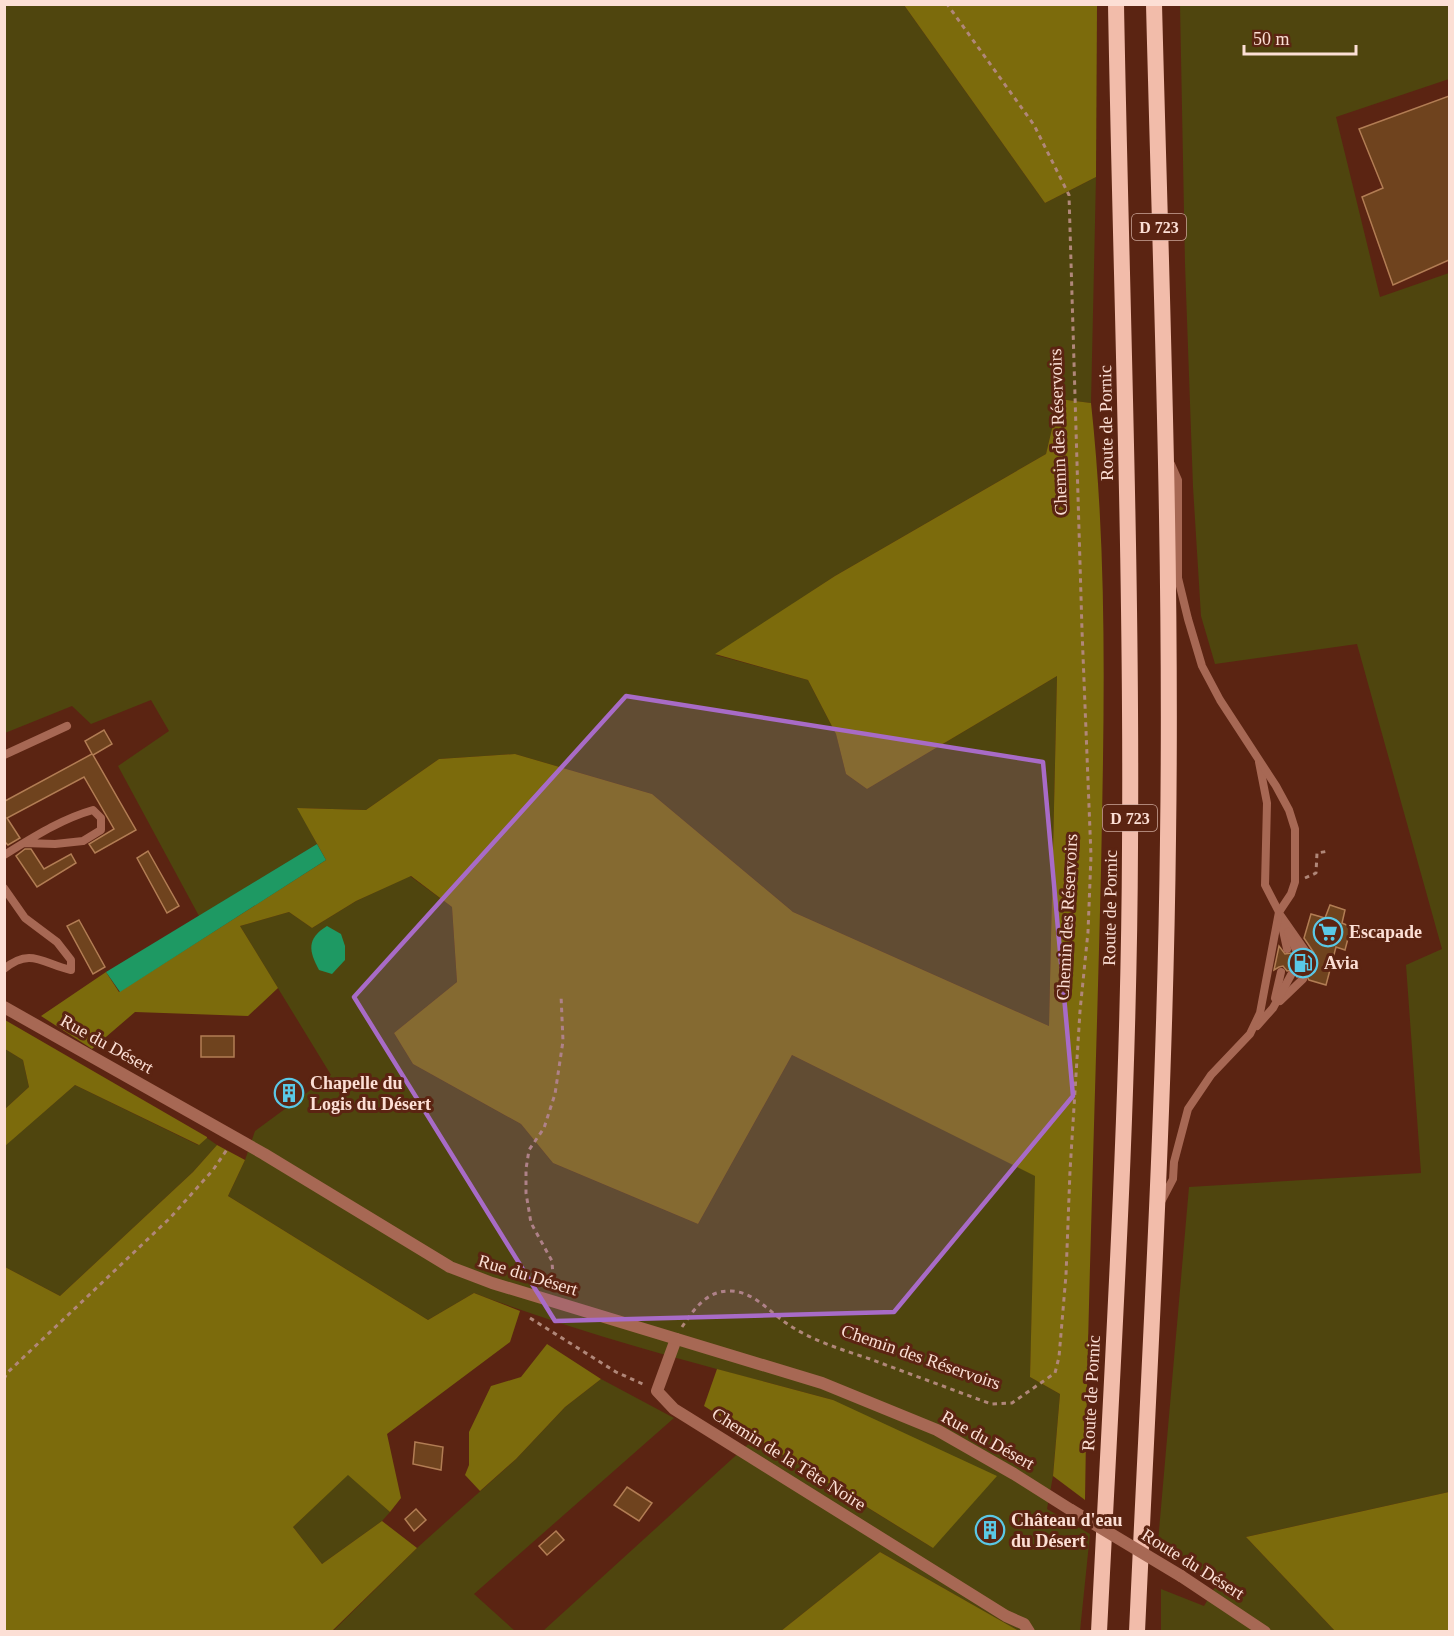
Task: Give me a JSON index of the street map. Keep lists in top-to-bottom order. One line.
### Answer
{"streets":{"highway":["D 723","Route de Pornic"],"street":["Rue du Désert","Chemin de la Tête Noire","Route du Désert"],"path":["Chemin des Réservoirs"]},"crossings":[["Chemin des Réservoirs","Rue du Désert"],["Rue du Désert","Route du Désert"]],"places":{"supermarket":["Escapade"],"fuel station":["Avia"],"building":["Chapelle du Logis du Désert","Château d'eau du Désert"]},"scale_bar":"50 m"}
